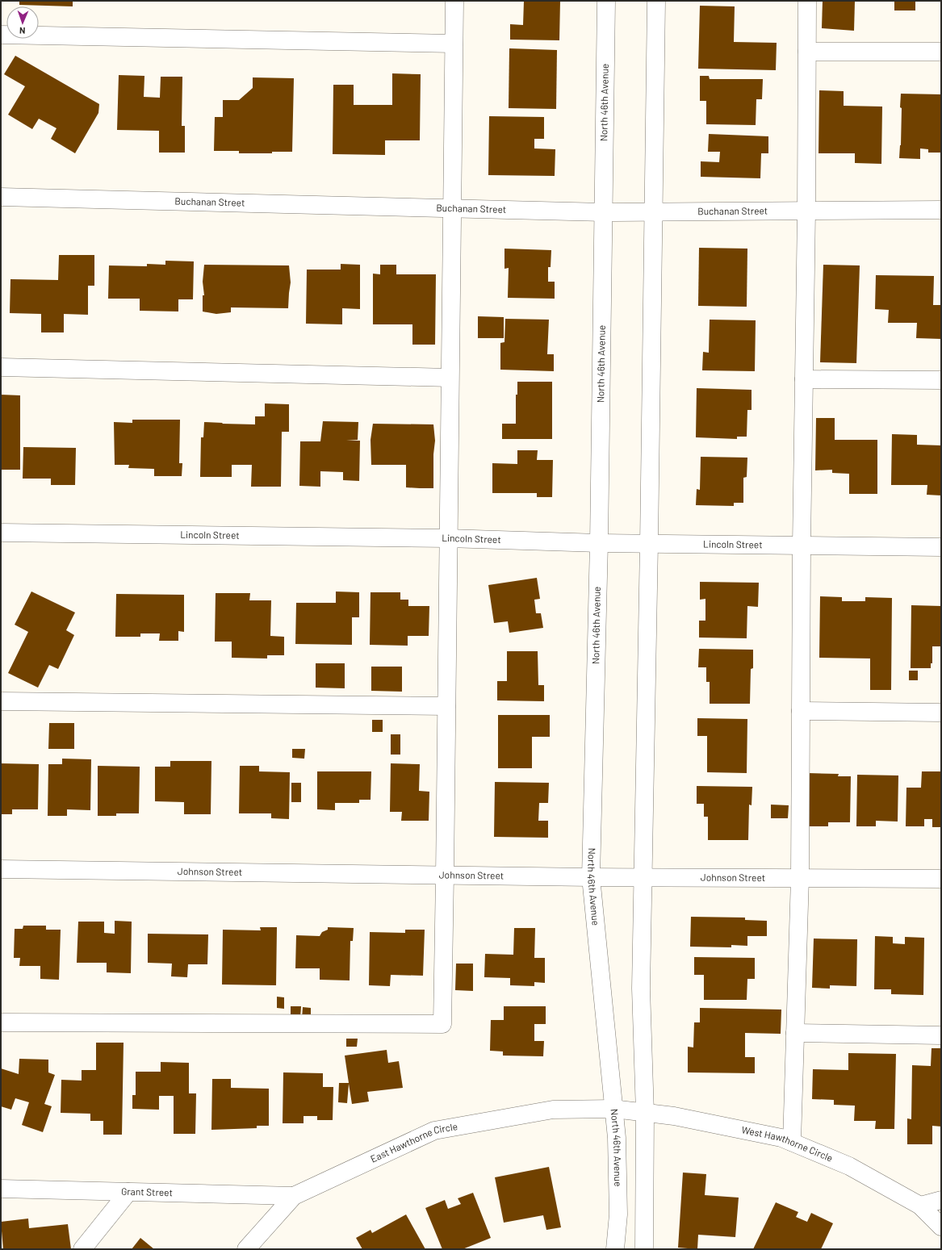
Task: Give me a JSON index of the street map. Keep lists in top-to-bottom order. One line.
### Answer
{"streets":{"street":["North 46th Avenue","Buchanan Street","Lincoln Street","Johnson Street","East Hawthorne Circle","West Hawthorne Circle","Grant Street"]},"crossings":[["North 46th Avenue","Buchanan Street"],["North 46th Avenue","Lincoln Street"],["North 46th Avenue","Johnson Street"],["North 46th Avenue","East Hawthorne Circle"],["North 46th Avenue","West Hawthorne Circle"],["East Hawthorne Circle","West Hawthorne Circle"],["East Hawthorne Circle","Grant Street"]],"north":"bottom"}
